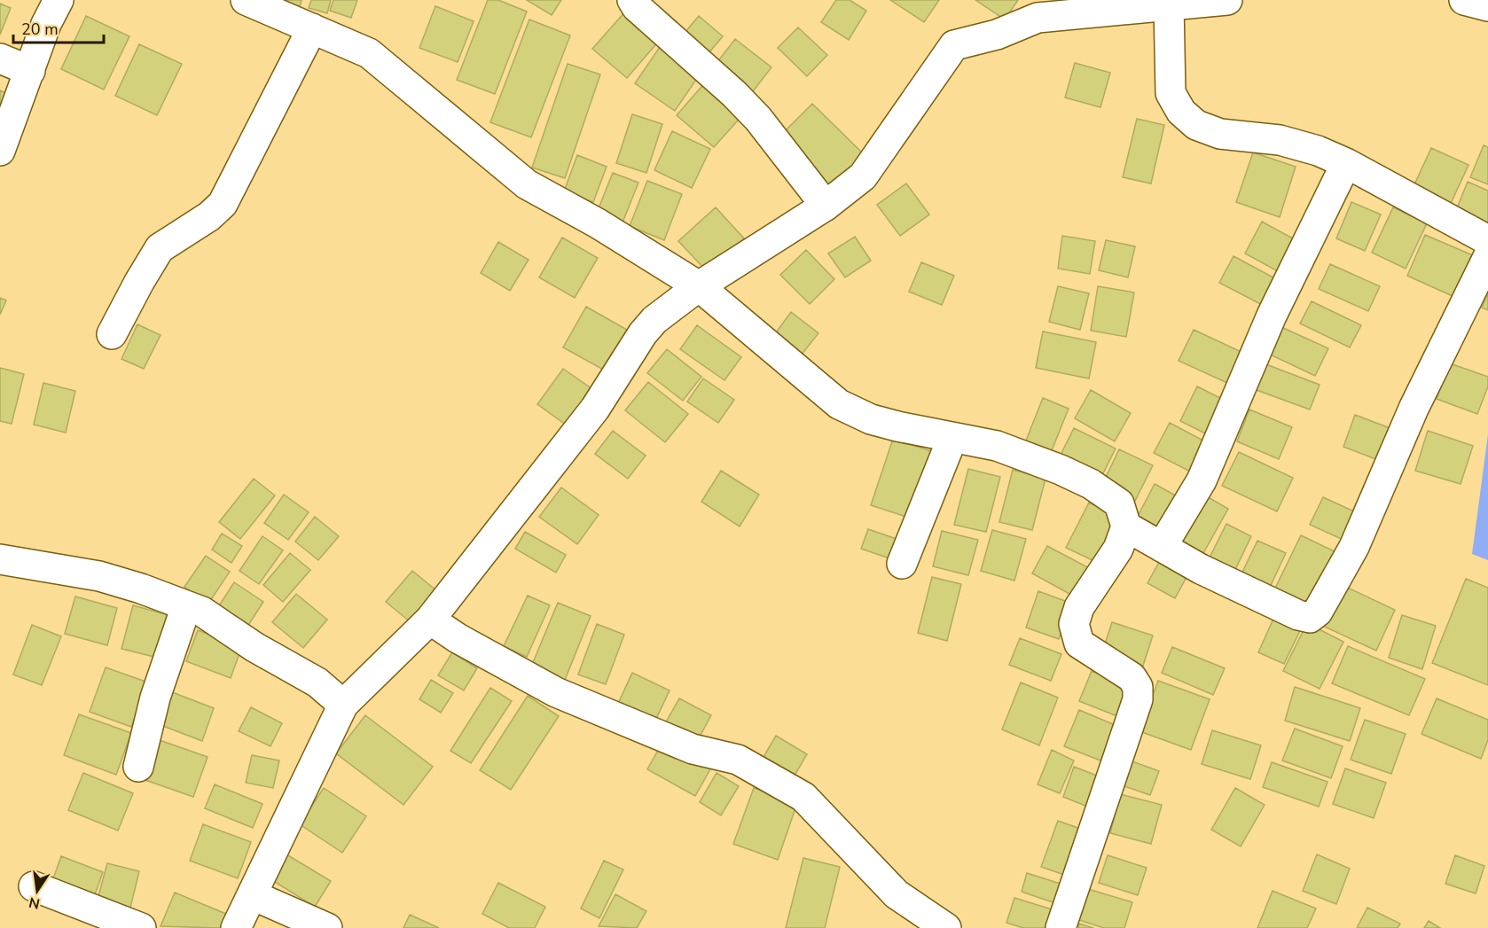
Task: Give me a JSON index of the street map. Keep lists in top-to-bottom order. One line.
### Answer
{"scale_bar":"20 m","north":"bottom"}
